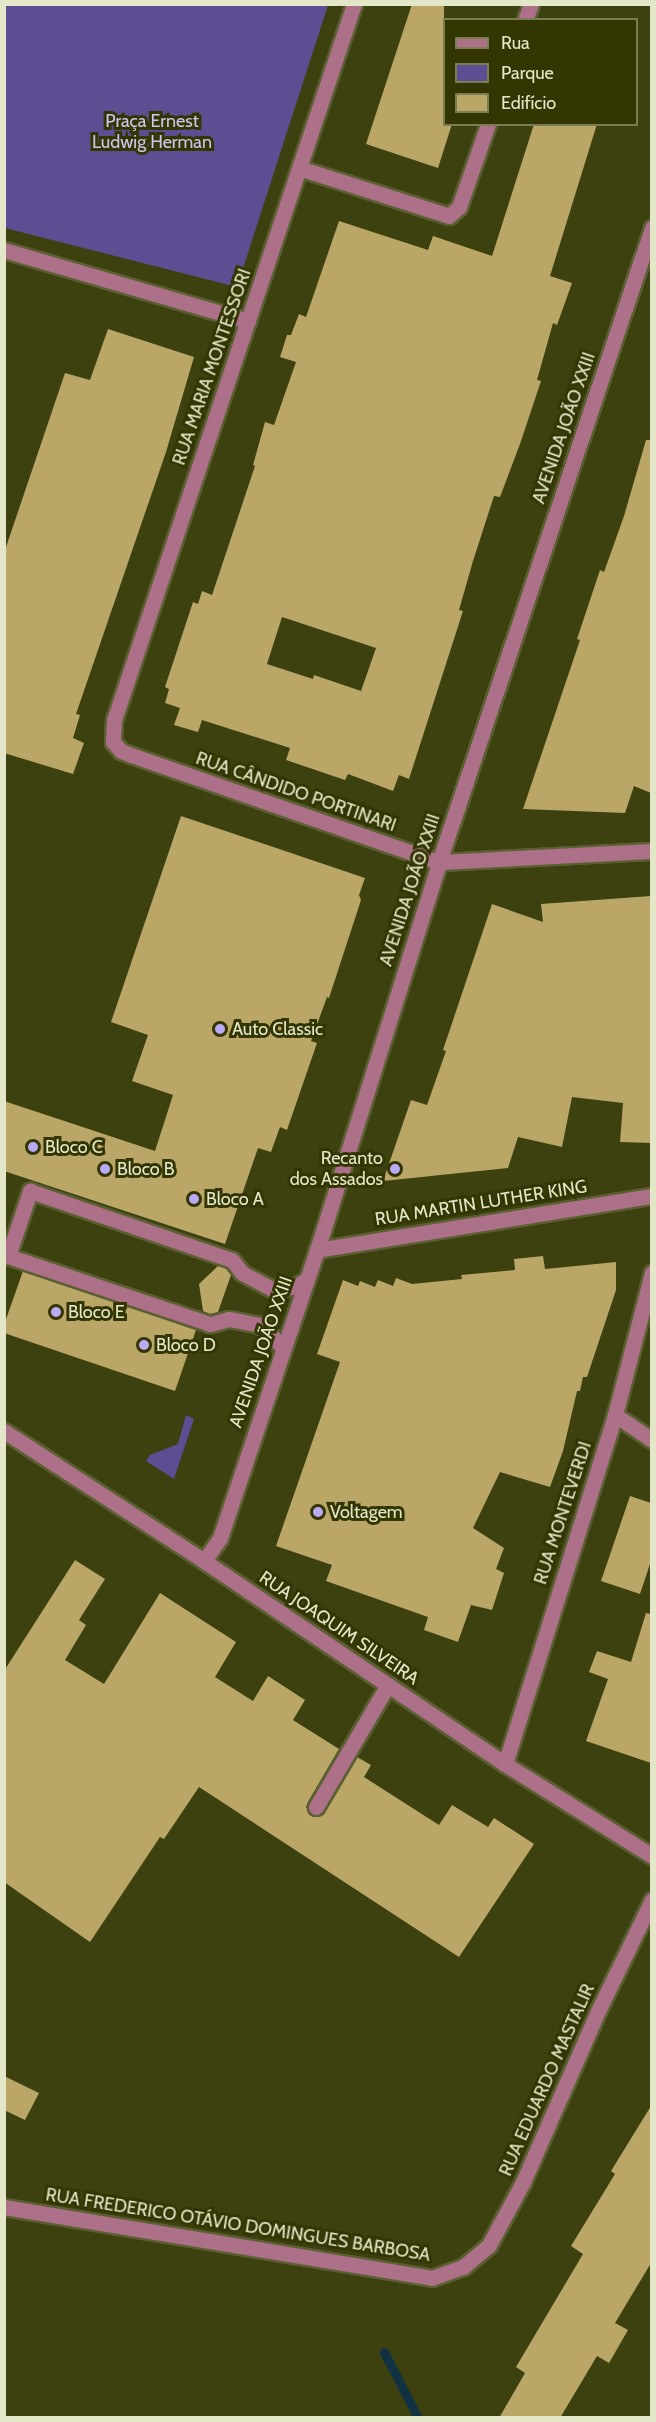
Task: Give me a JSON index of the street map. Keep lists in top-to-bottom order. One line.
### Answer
{"streets":{"street":["RUA MARIA MONTESSORI","AVENIDA JOÃO XXIII","RUA CÂNDIDO PORTINARI","RUA MARTIN LUTHER KING","RUA MONTEVERDI","RUA JOAQUIM SILVEIRA","RUA EDUARDO MASTALIR","RUA FREDERICO OTÁVIO DOMINGUES BARBOSA"]},"crossings":[["RUA MARIA MONTESSORI","RUA CÂNDIDO PORTINARI"],["AVENIDA JOÃO XXIII","RUA CÂNDIDO PORTINARI"],["AVENIDA JOÃO XXIII","RUA MARTIN LUTHER KING"],["AVENIDA JOÃO XXIII","RUA JOAQUIM SILVEIRA"],["RUA MONTEVERDI","RUA JOAQUIM SILVEIRA"],["RUA EDUARDO MASTALIR","RUA FREDERICO OTÁVIO DOMINGUES BARBOSA"]],"parks":["Praça Ernest Ludwig Herman"],"places":["Auto Classic","Bloco C","Bloco B","Recanto dos Assados","Bloco A","Bloco E","Bloco D","Voltagem"],"legend":["Rua","Parque","Edifício"]}
